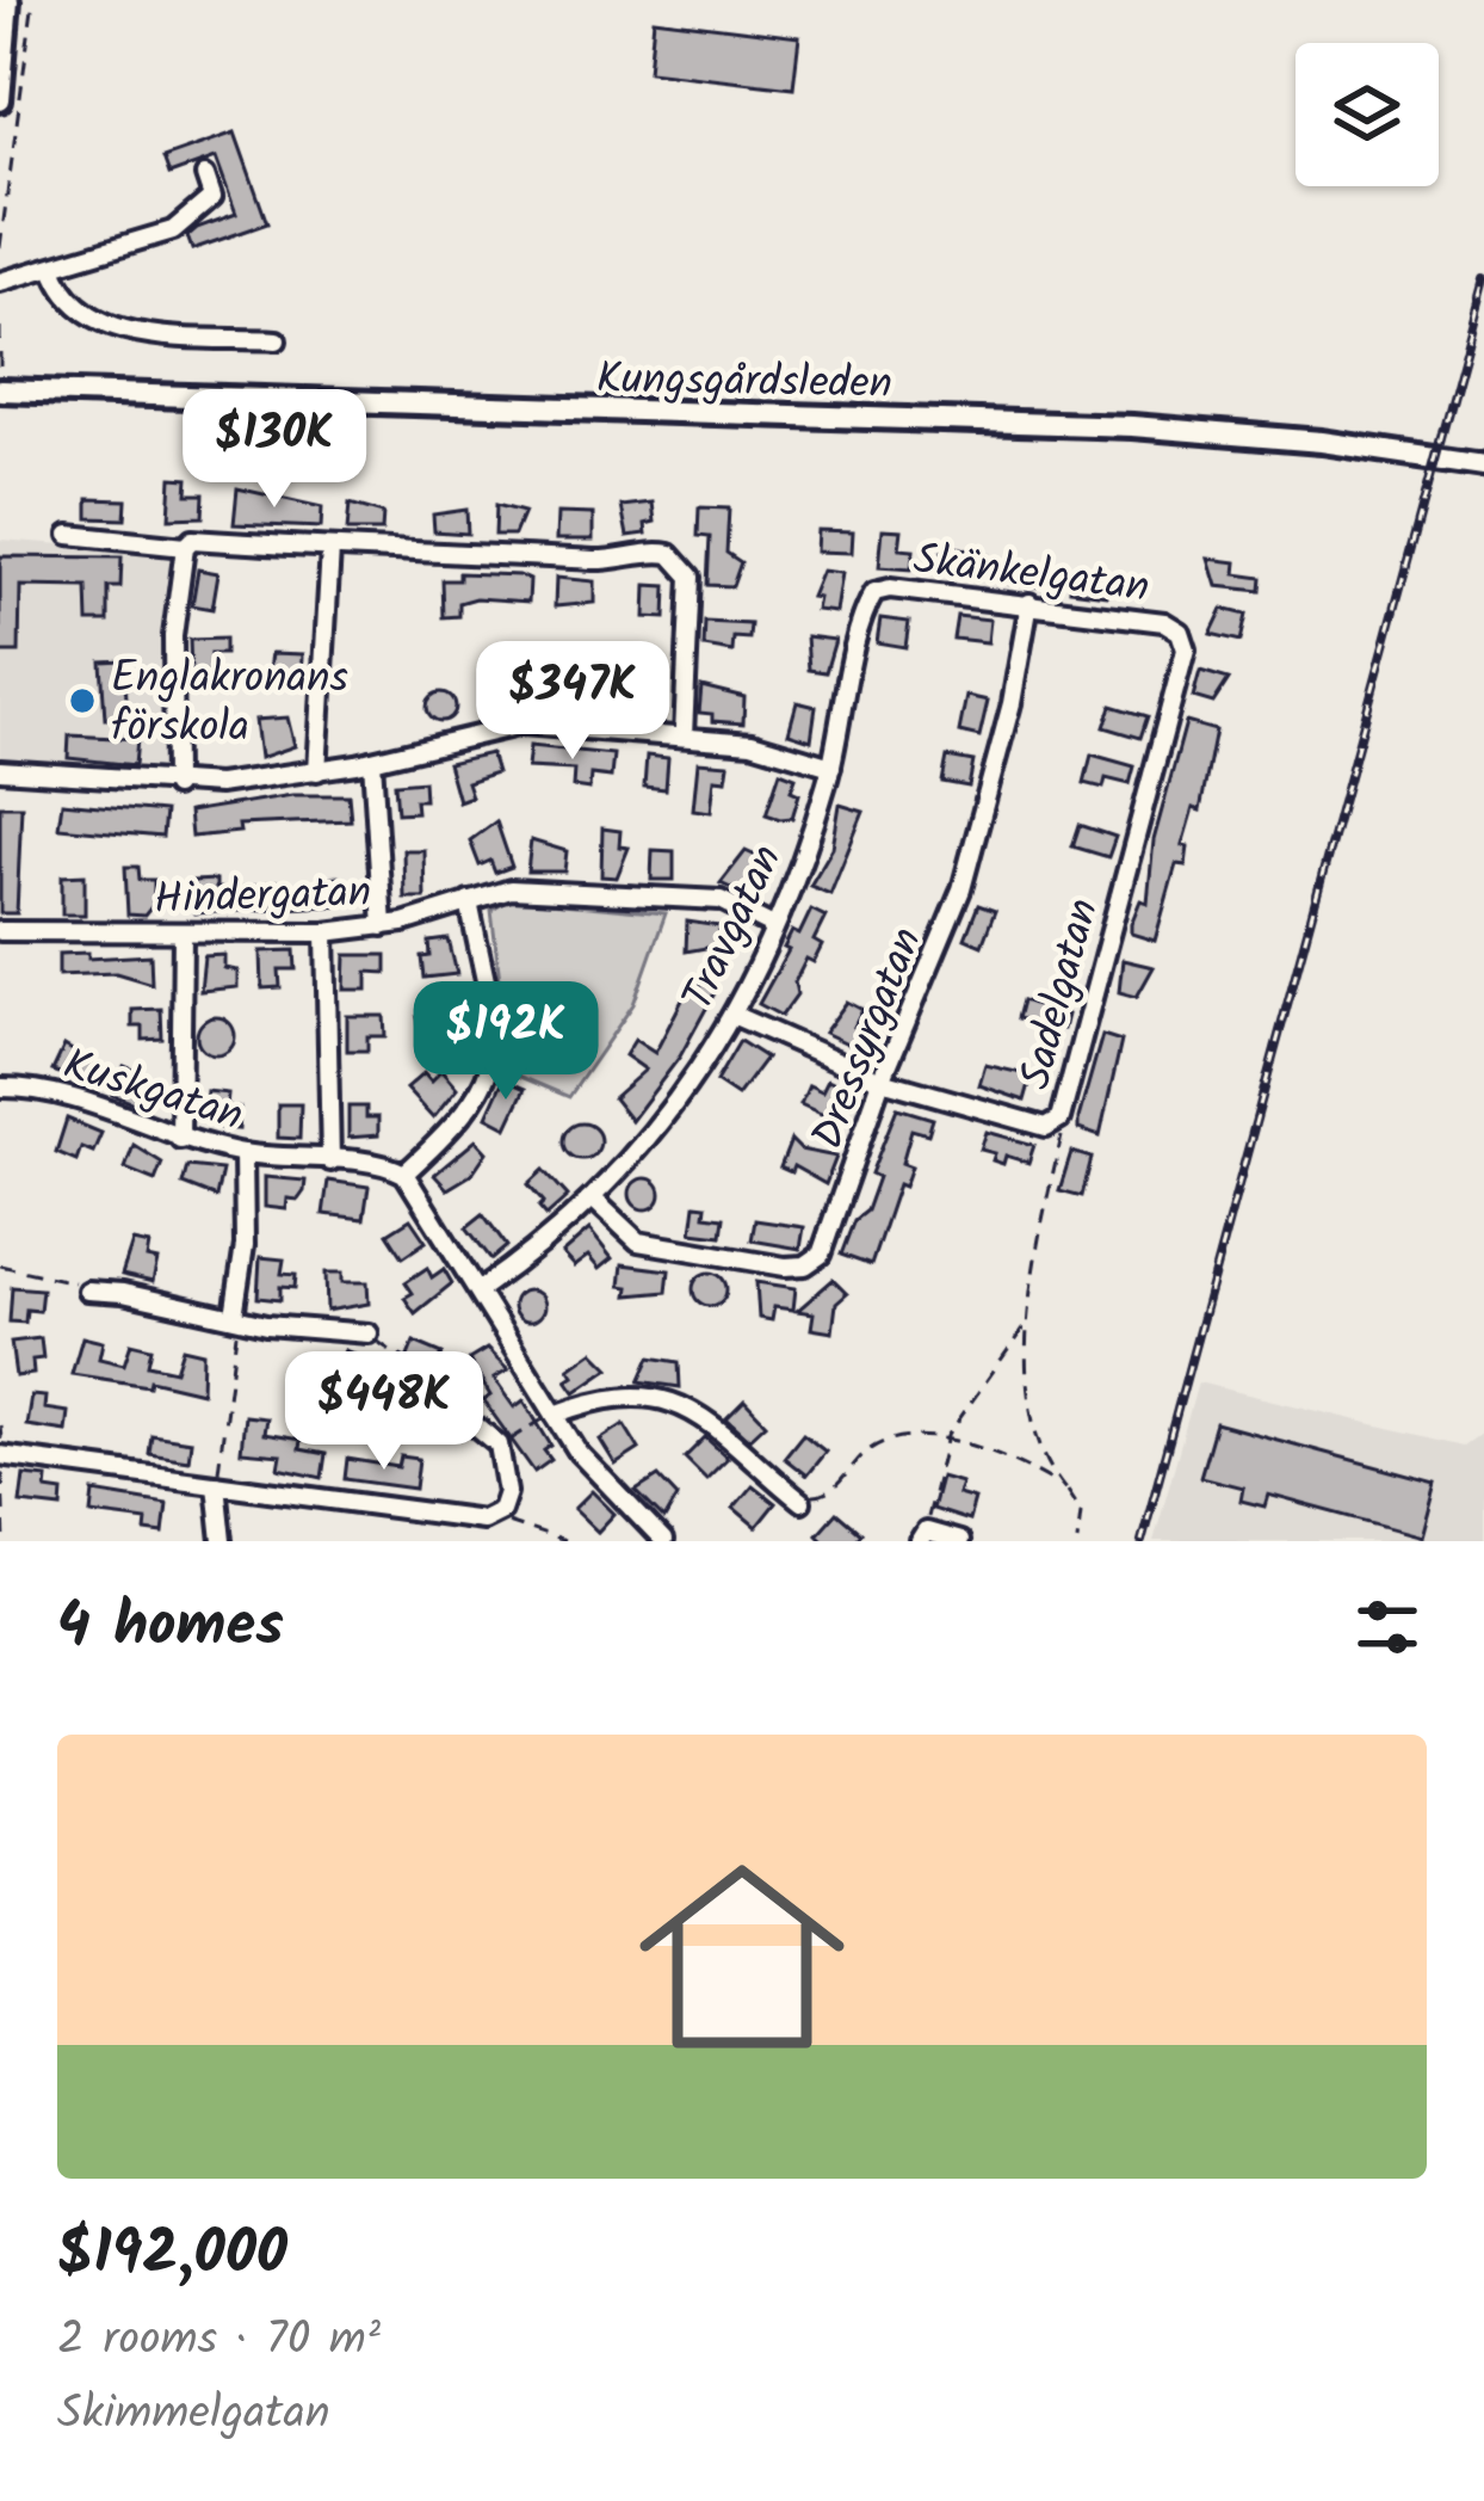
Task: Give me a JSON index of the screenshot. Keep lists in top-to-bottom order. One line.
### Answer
{"streets":{"main road":["Kungsgårdsleden"],"street":["Skänkelgatan","Hindergatan","Travgatan","Sadelgatan","Dressyrgatan","Kuskgatan"]},"crossings":[["Skänkelgatan","Travgatan"],["Skänkelgatan","Sadelgatan"],["Skänkelgatan","Dressyrgatan"],["Hindergatan","Travgatan"],["Travgatan","Sadelgatan"],["Travgatan","Dressyrgatan"],["Sadelgatan","Dressyrgatan"]],"places":["Englakronans förskola"],"page":{"price":["$130K","$347K","$192K","$448K"],"heading":"4 homes","list":[{"name":"$192,000","note":"2 rooms · 70 m² · Skimmelgatan"}]}}
